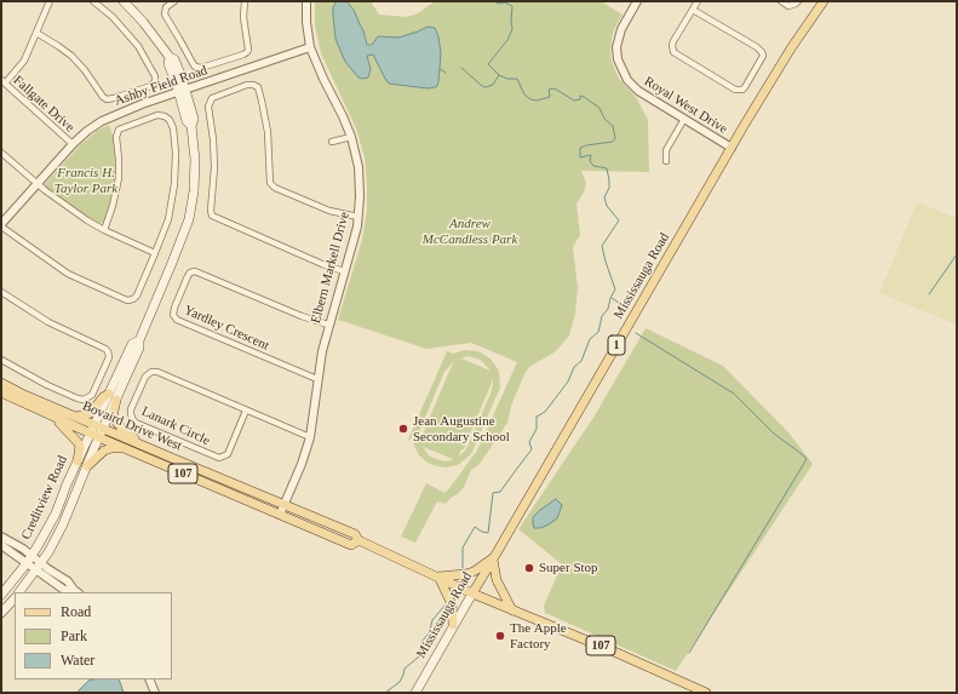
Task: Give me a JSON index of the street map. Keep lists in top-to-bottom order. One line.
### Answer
{"streets":{"main road":["Mississauga Road","1","Bovaird Drive West","107","Creditview Road"],"street":["Ashby Field Road","Fallgate Drive","Royal West Drive","Elbern Markell Drive","Yardley Crescent","Lanark Circle"]},"crossings":[["Ashby Field Road","Fallgate Drive"],["Ashby Field Road","Elbern Markell Drive"],["Royal West Drive","Mississauga Road"],["Elbern Markell Drive","Yardley Crescent"],["Elbern Markell Drive","Bovaird Drive West"],["Elbern Markell Drive","Lanark Circle"],["Mississauga Road","Bovaird Drive West"],["Bovaird Drive West","Creditview Road"]],"parks":["Francis H. Taylor Park","Andrew McCandless Park"],"places":["Jean Augustine Secondary School","Super Stop","The Apple Factory"],"legend":["Road","Park","Water"]}
